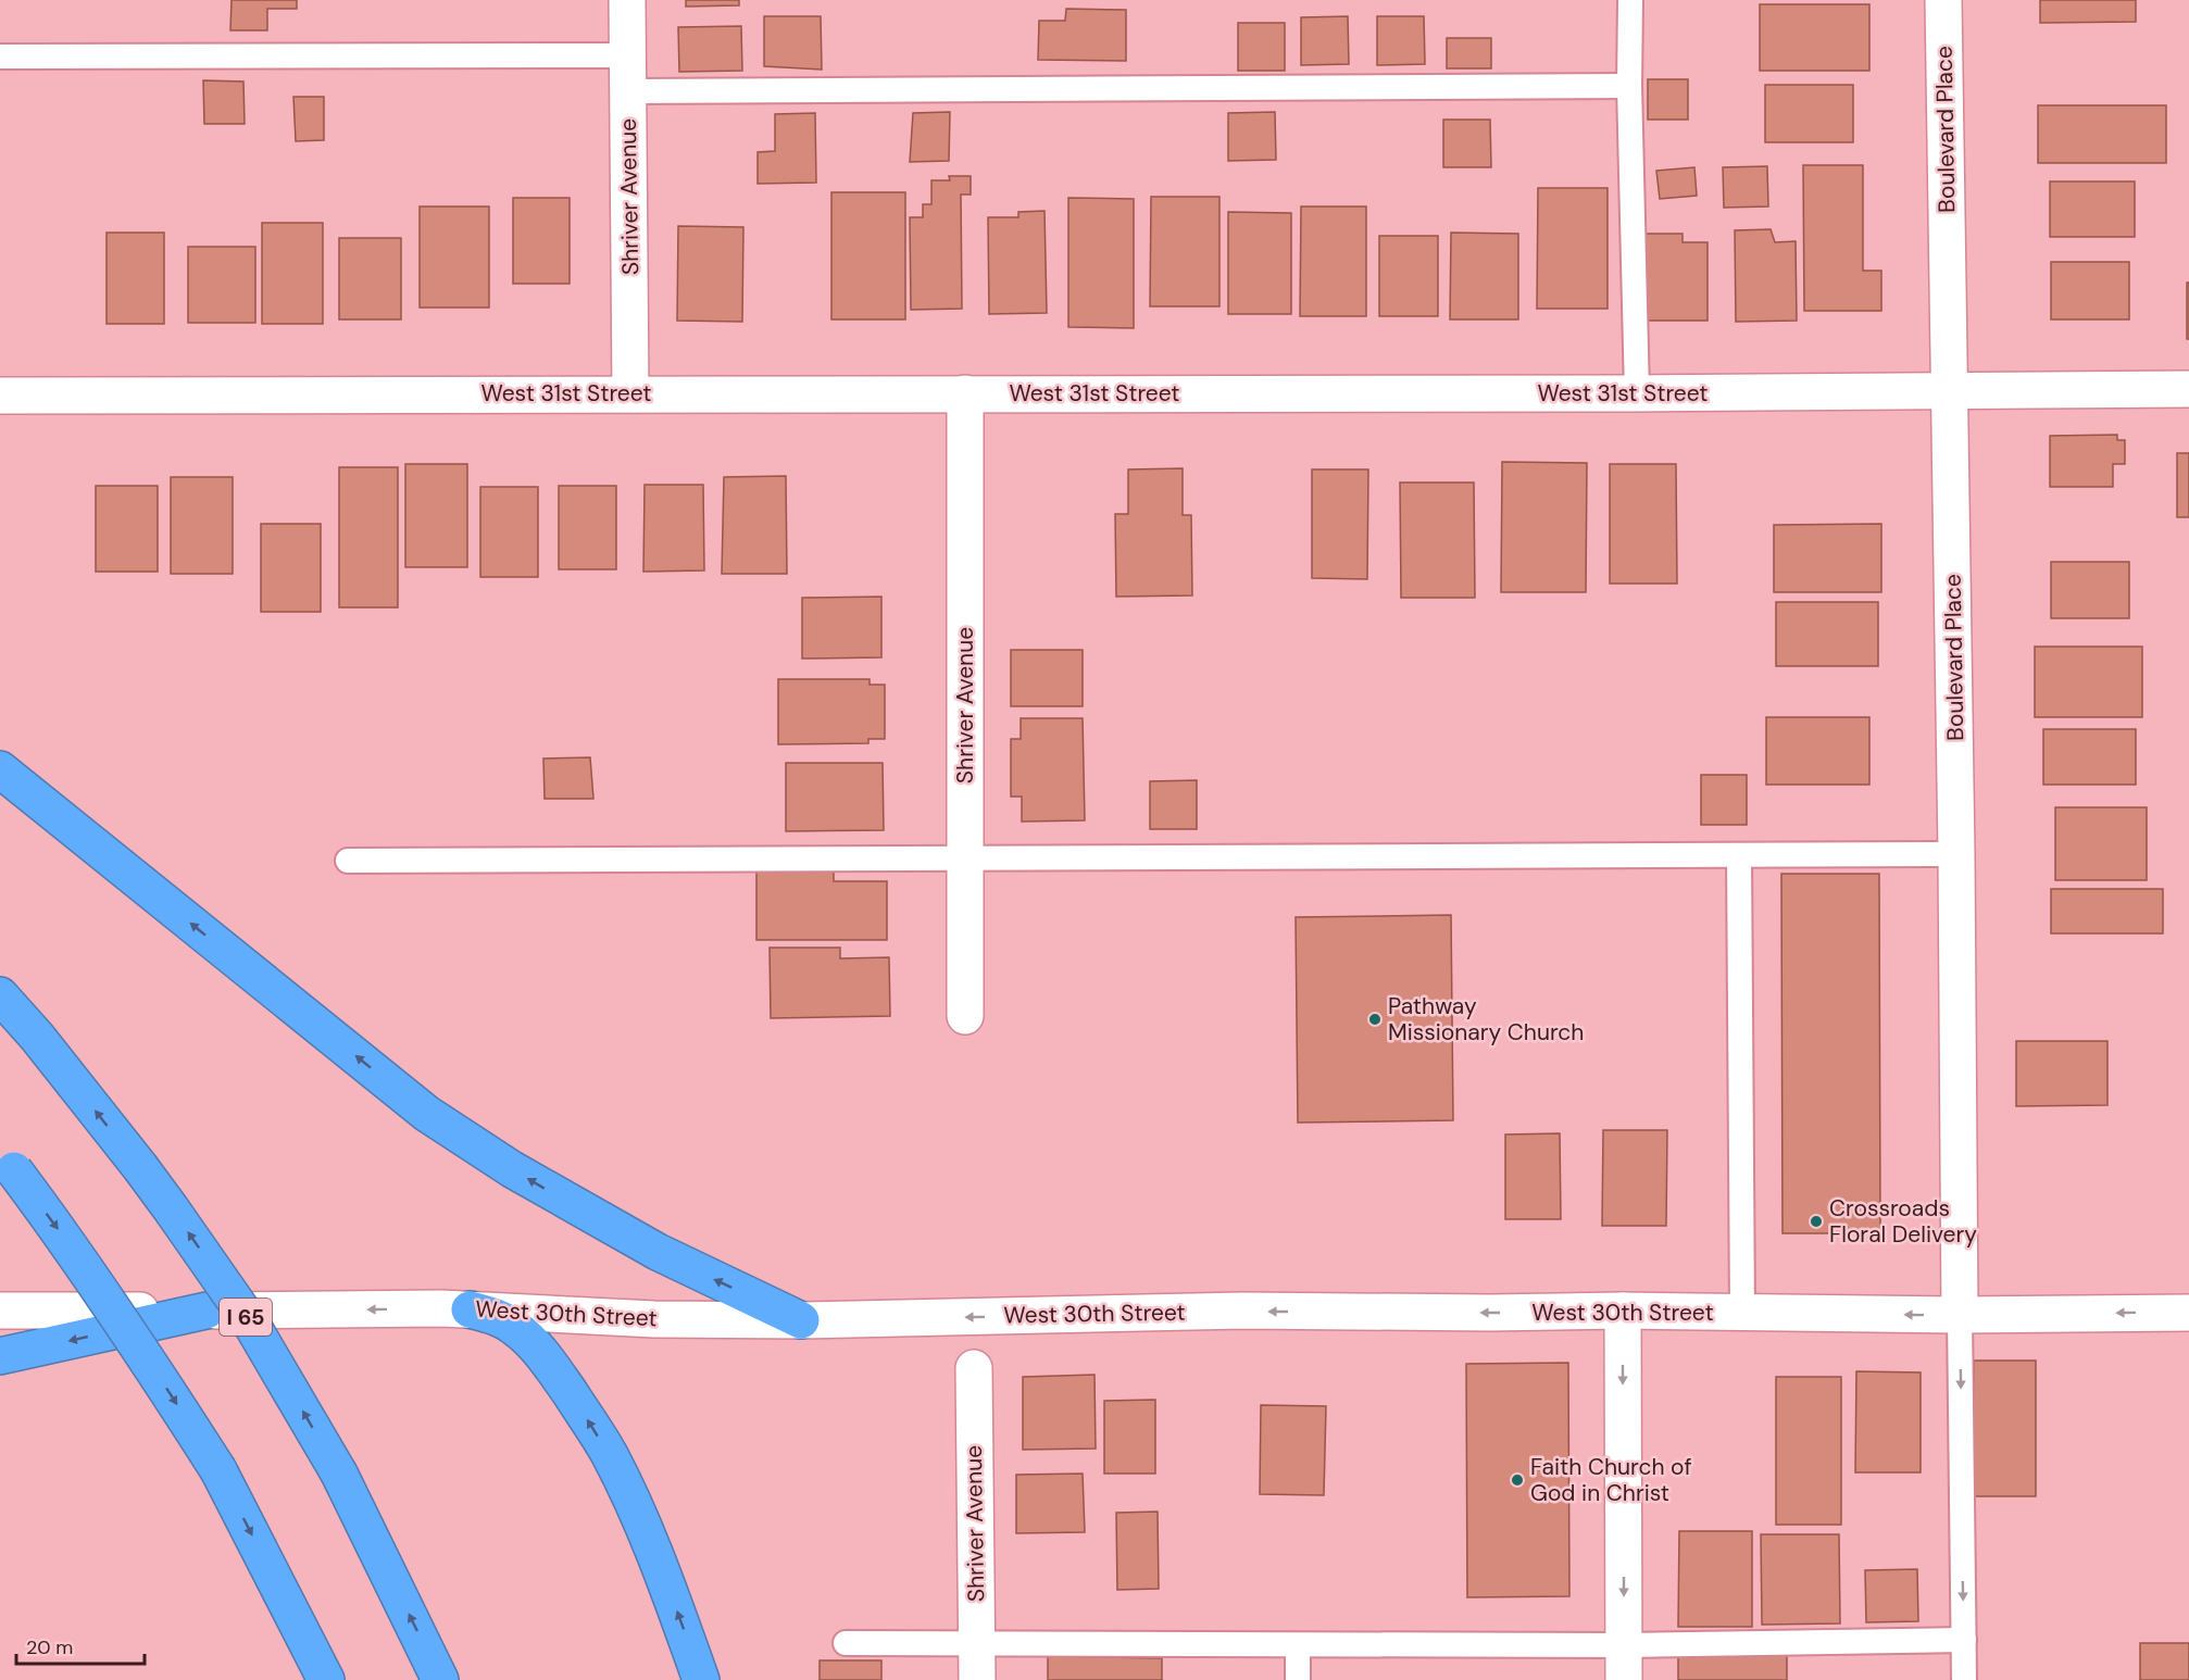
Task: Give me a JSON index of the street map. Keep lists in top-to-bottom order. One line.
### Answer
{"streets":{"highway":["I 65"],"street":["Boulevard Place","Shriver Avenue","West 31st Street","West 30th Street"]},"crossings":[["Boulevard Place","West 31st Street"],["Boulevard Place","West 30th Street"],["Shriver Avenue","West 31st Street"]],"one_way":["West 30th Street"],"places":["Pathway Missionary Church","Crossroads Floral Delivery","Faith Church of God in Christ"],"scale_bar":"20 m"}
